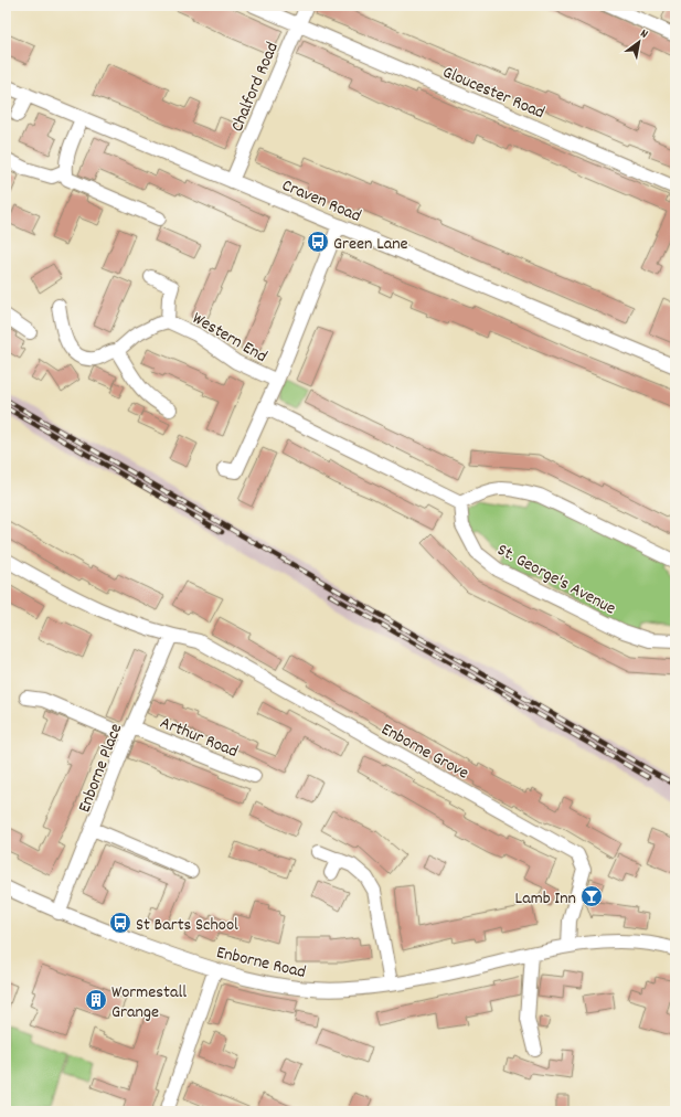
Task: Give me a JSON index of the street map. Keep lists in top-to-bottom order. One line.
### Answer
{"streets":{"street":["Chalford Road","Gloucester Road","Craven Road","Western End","St. George's Avenue","Arthur Road","Enborne Grove","Enborne Place","Enborne Road"]},"crossings":[["Chalford Road","Gloucester Road"],["Chalford Road","Craven Road"],["Arthur Road","Enborne Place"],["Enborne Grove","Enborne Place"],["Enborne Grove","Enborne Road"],["Enborne Place","Enborne Road"]],"places":{"bus stop":["Green Lane","St Barts School"],"bar":["Lamb Inn"],"building":["Wormestall Grange"]},"north":"top right"}
